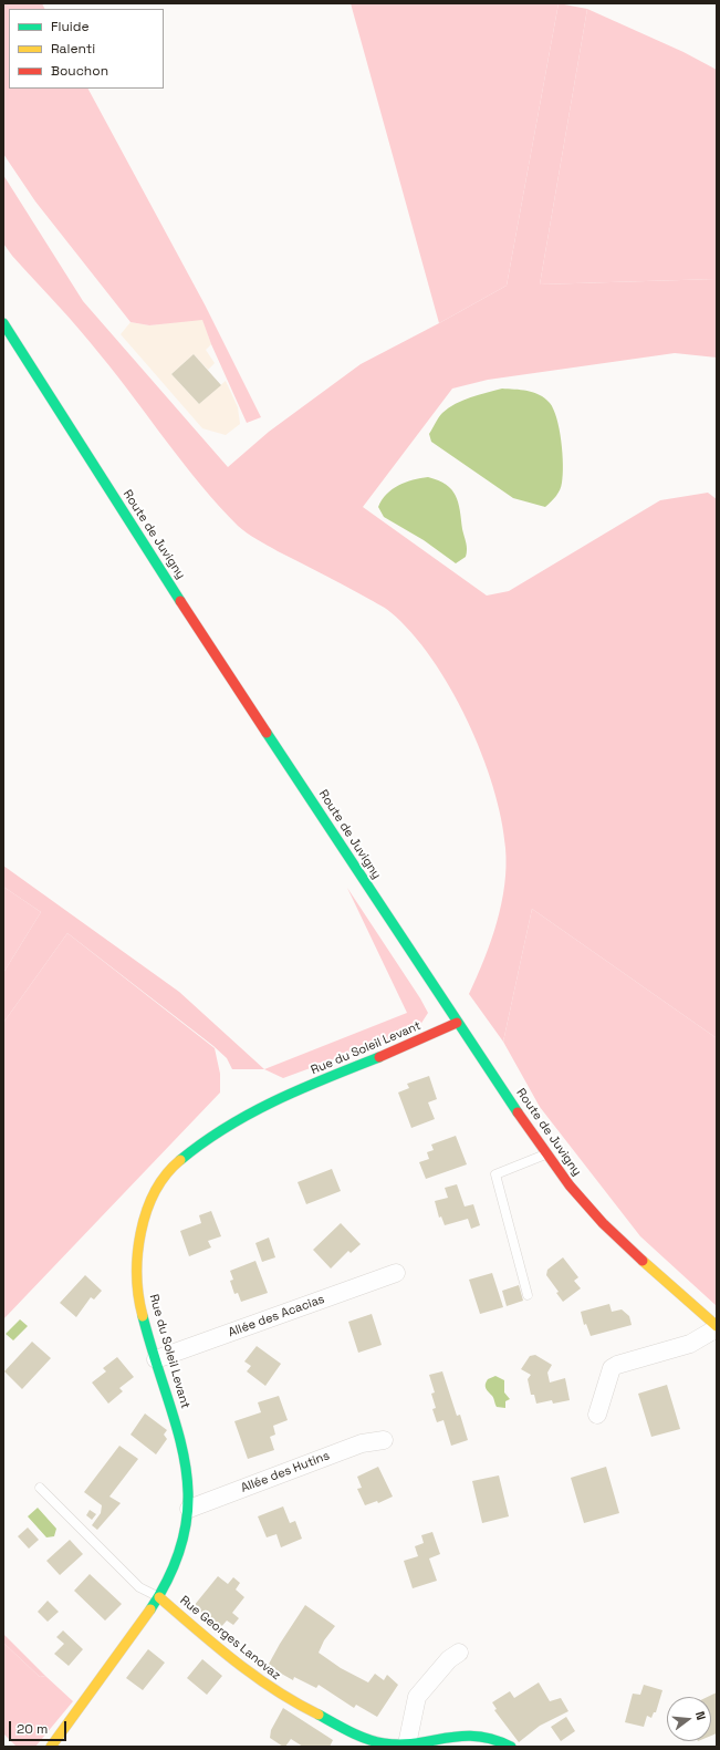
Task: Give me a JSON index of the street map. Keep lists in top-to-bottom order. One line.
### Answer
{"streets":{"street":["Route de Juvigny","Rue du Soleil Levant","Allée des Acacias","Allée des Hutins","Rue Georges Lanovaz"]},"crossings":[["Route de Juvigny","Rue du Soleil Levant"],["Rue du Soleil Levant","Allée des Acacias"],["Rue du Soleil Levant","Allée des Hutins"],["Rue du Soleil Levant","Rue Georges Lanovaz"]],"legend":["Fluide","Ralenti","Bouchon"],"scale_bar":"20 m","north":"right"}
